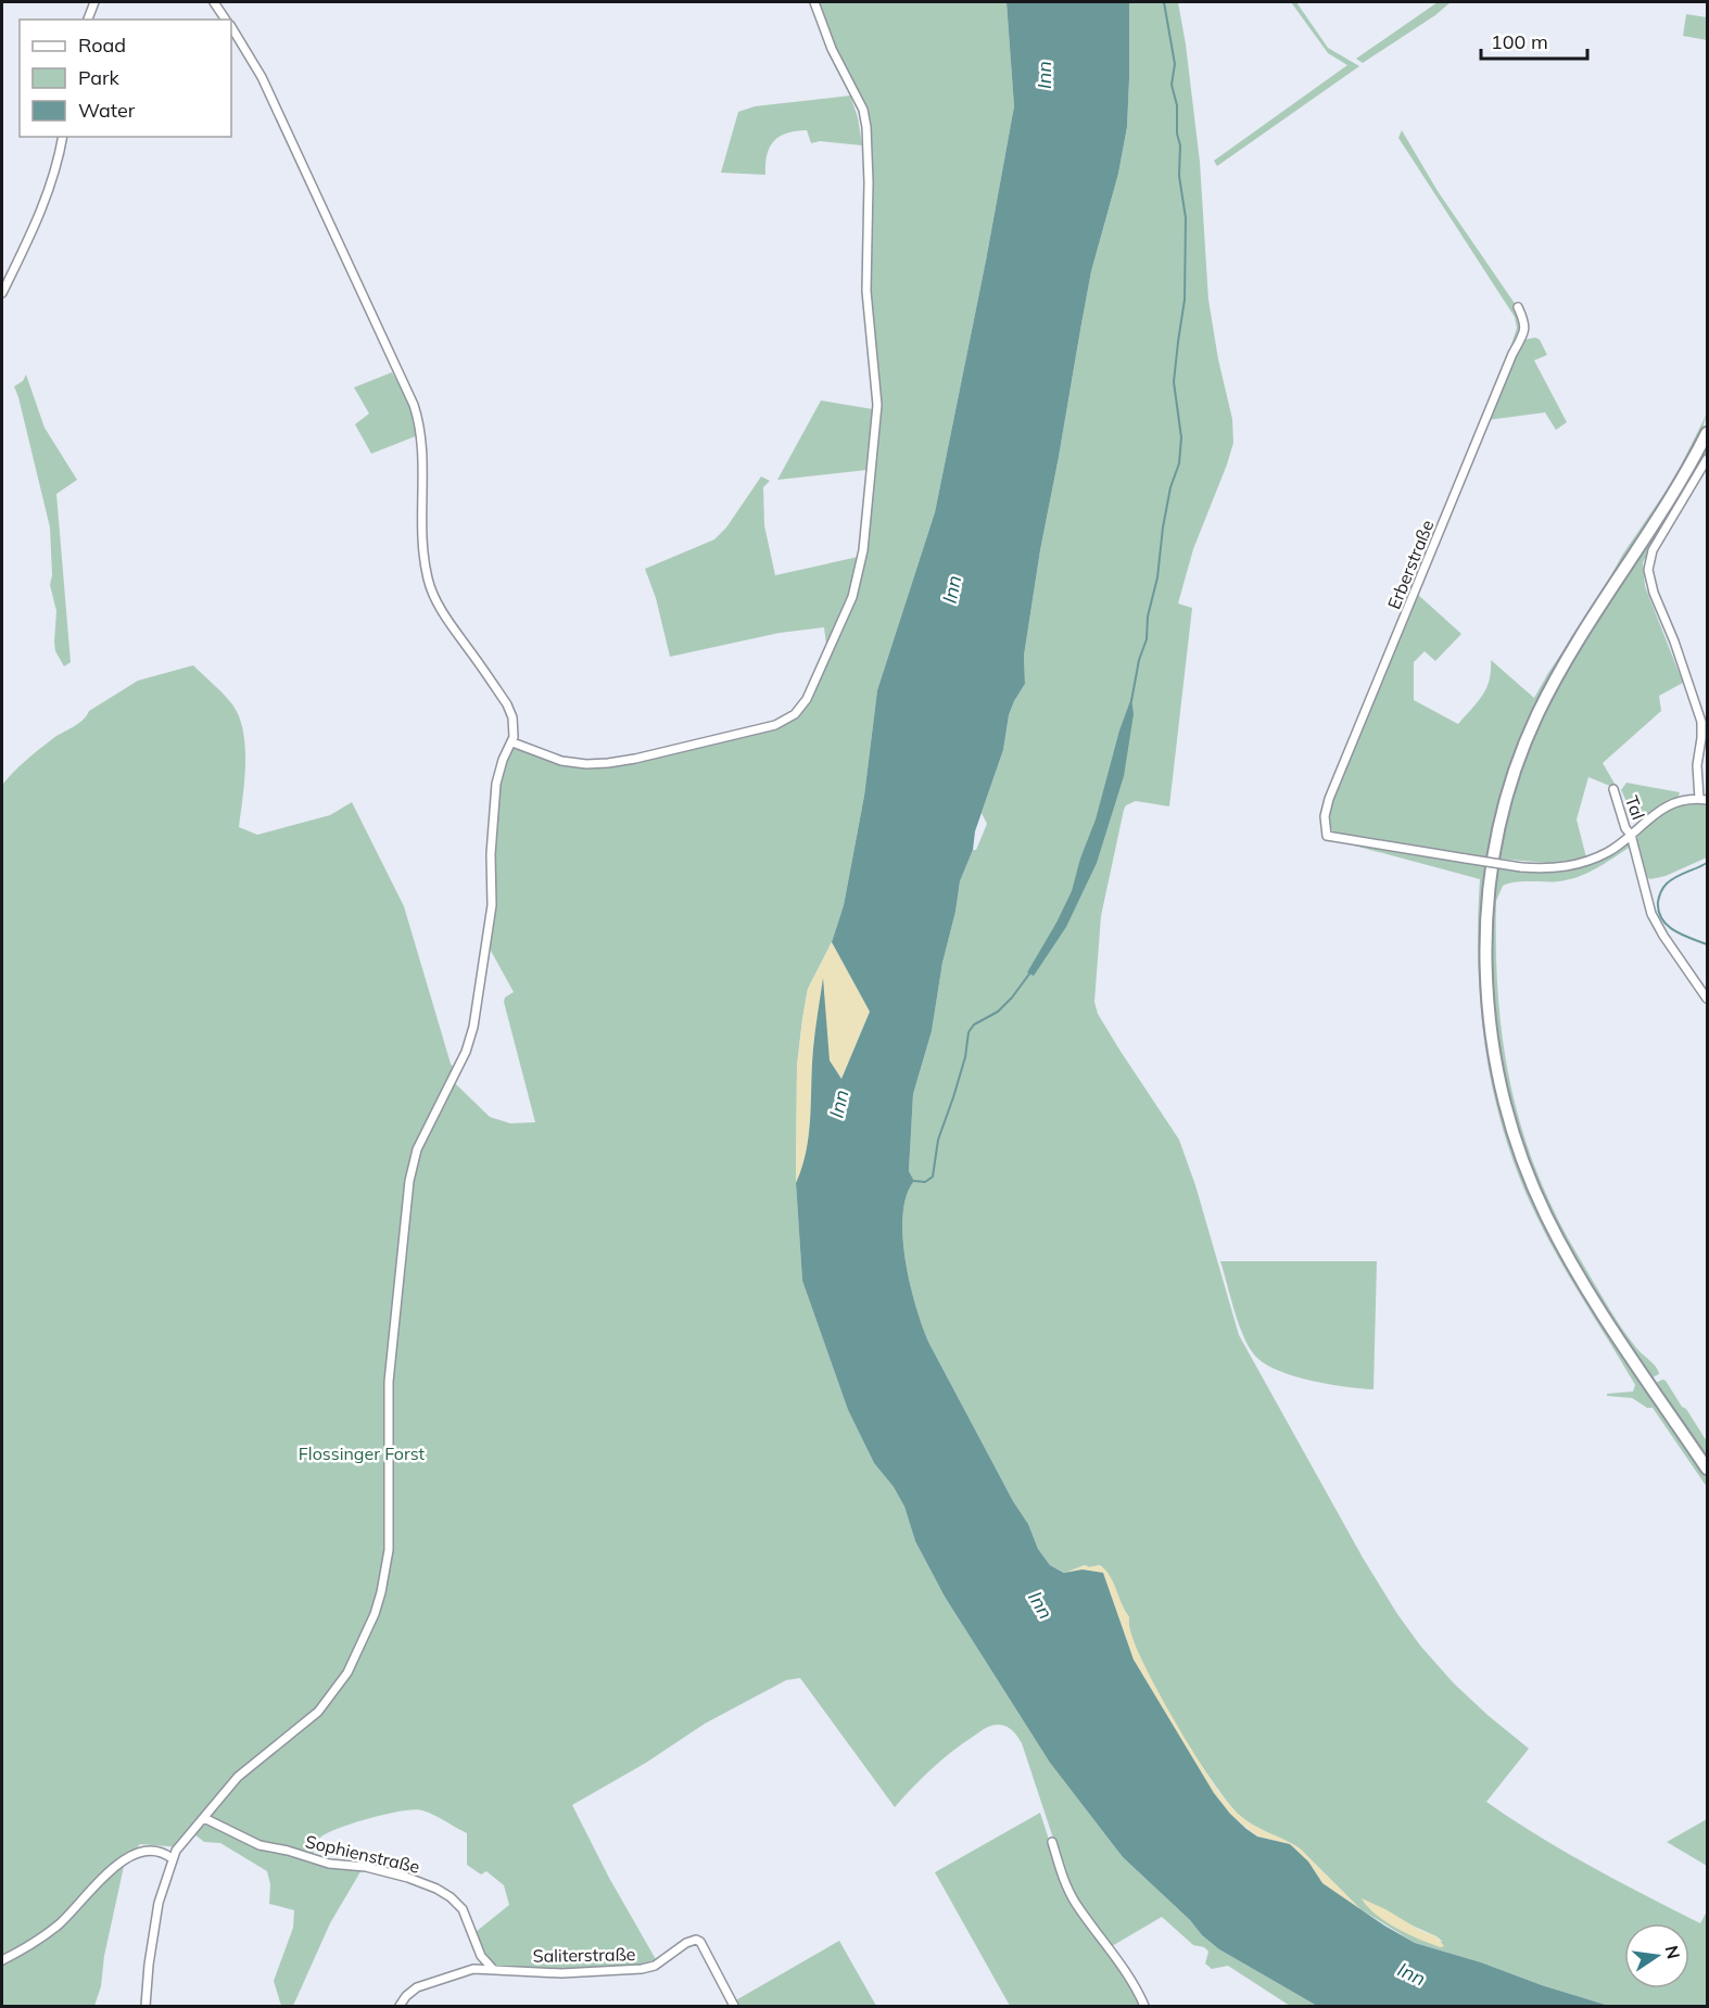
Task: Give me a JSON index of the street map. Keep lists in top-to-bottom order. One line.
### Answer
{"streets":{"street":["Erberstraße","Tal","Sophienstraße","Saliterstraße"]},"crossings":[["Erberstraße","Tal"],["Sophienstraße","Saliterstraße"]],"water":["Inn"],"parks":["Flossinger Forst"],"legend":["Road","Park","Water"],"scale_bar":"100 m","north":"right"}
